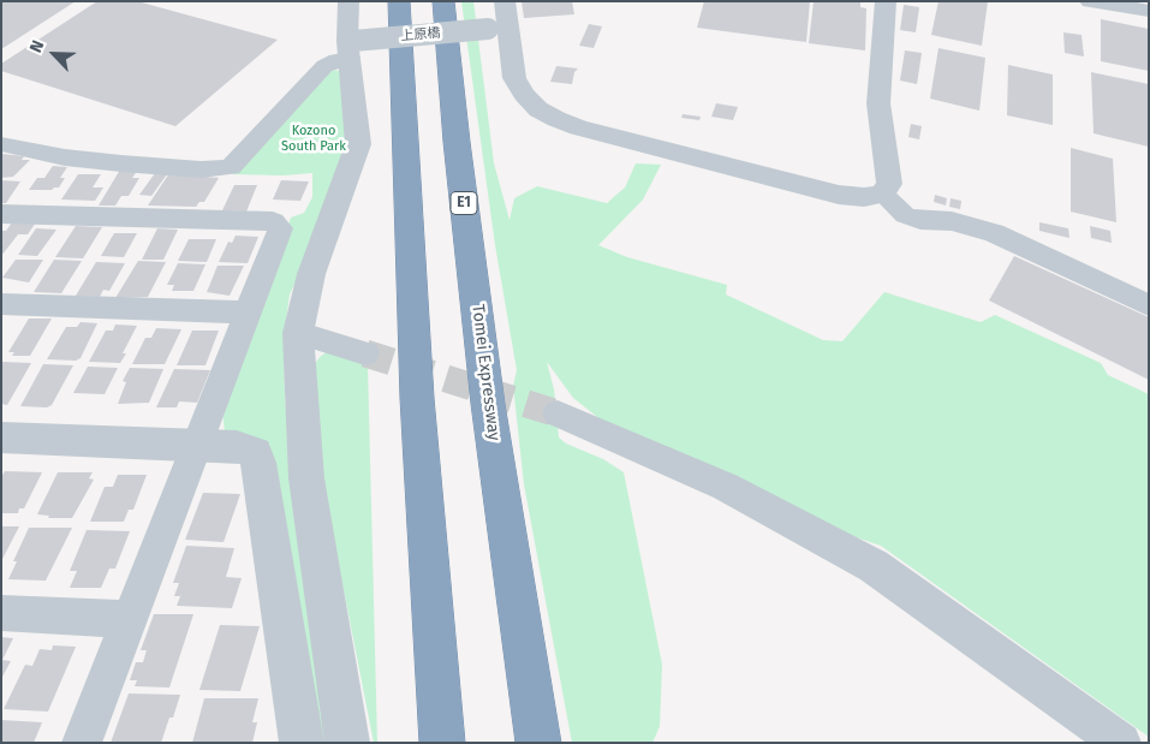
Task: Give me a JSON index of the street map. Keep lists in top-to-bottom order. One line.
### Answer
{"streets":{"highway":["E1","Tomei Expressway"],"street":["上原橋"]},"parks":["Kozono South Park"],"north":"top left"}
